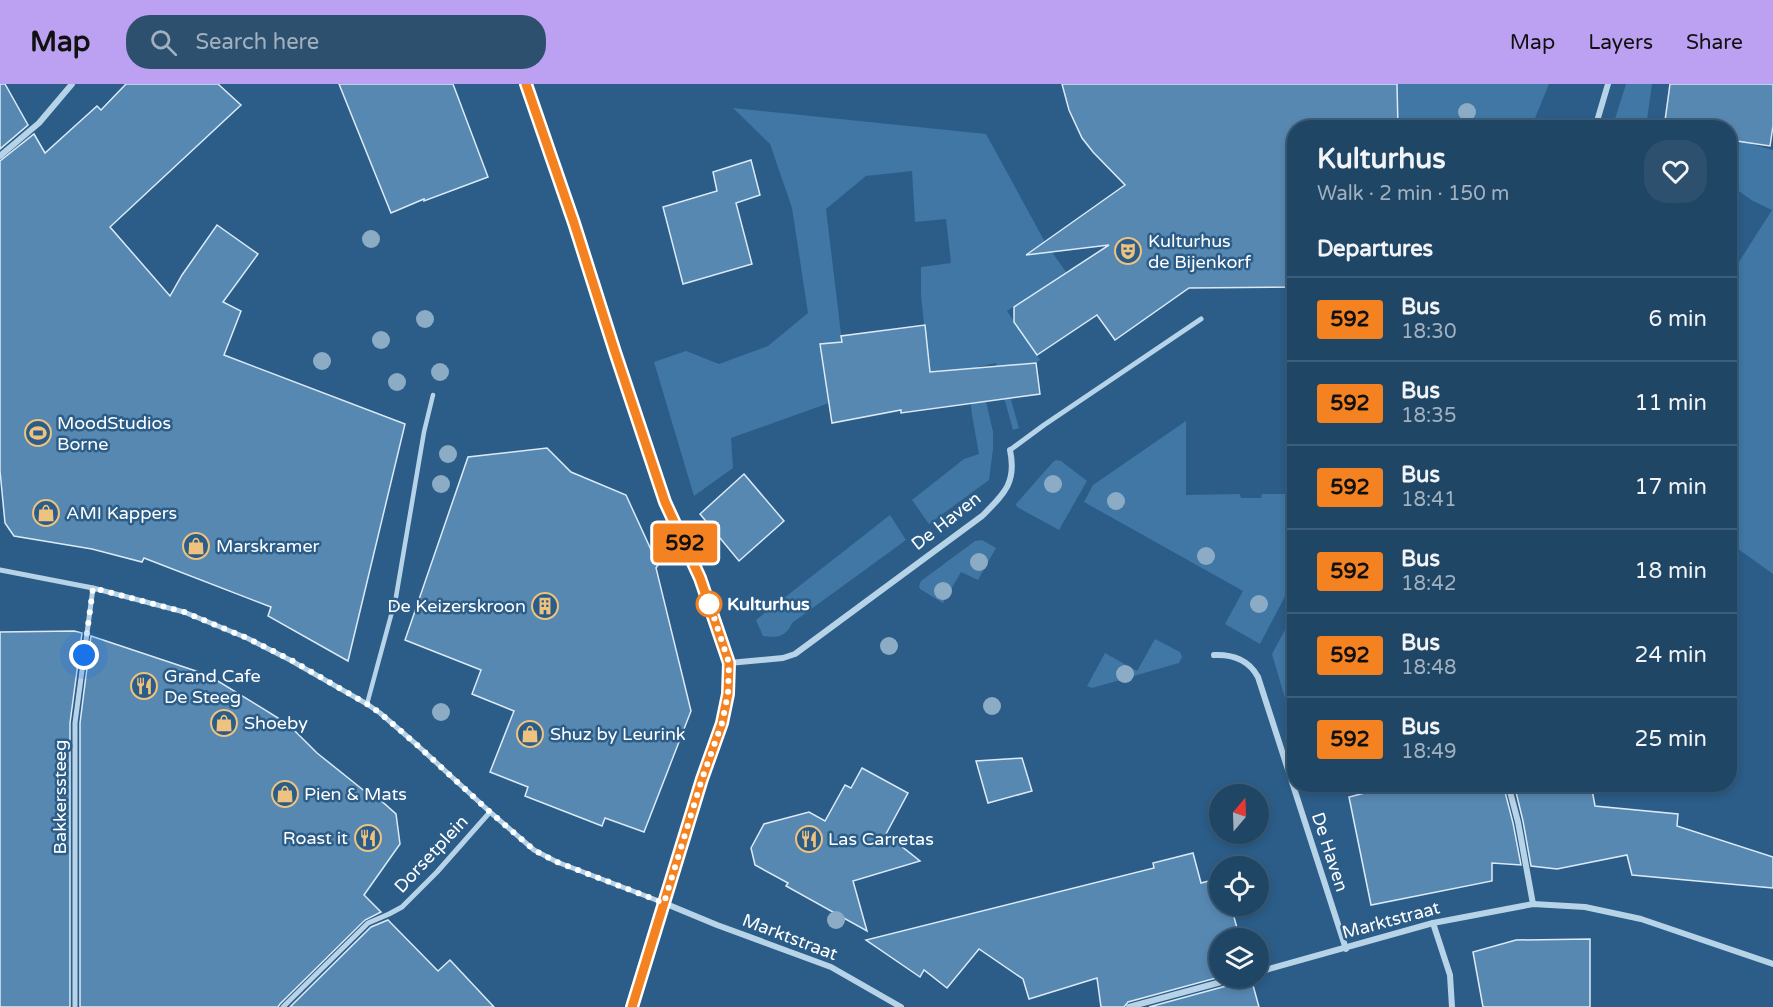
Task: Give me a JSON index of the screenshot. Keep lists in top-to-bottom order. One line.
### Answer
{"streets":{"street":["De Haven","Bakkerssteeg","Dorsetplein","Marktstraat"]},"crossings":[["De Haven","Marktstraat"],["Bakkerssteeg","Dorsetplein"],["Dorsetplein","Marktstraat"]],"places":{"theatre":["Kulturhus de Bijenkorf"],"sports":["MoodStudios Borne"],"shop":["AMI Kappers","Marskramer","Shoeby","Shuz by Leurink","Pien & Mats"],"other":["Kulturhus"],"building":["De Keizerskroon"],"restaurant":["Grand Cafe De Steeg","Roast it","Las Carretas"]},"lines":["bus line 592"],"north":"top","page":{"header":"Map","search":"Search here","nav":["Map","Layers","Share"],"on_map":"592","heading":[["Kulturhus","Walk · 2 min · 150 m"],"Departures"],"list":[{"mark":"592","name":"Bus","note":"18:30","value":"6 min"},{"mark":"592","name":"Bus","note":"18:35","value":"11 min"},{"mark":"592","name":"Bus","note":"18:41","value":"17 min"},{"mark":"592","name":"Bus","note":"18:42","value":"18 min"},{"mark":"592","name":"Bus","note":"18:48","value":"24 min"},{"mark":"592","name":"Bus","note":"18:49","value":"25 min"}]}}
